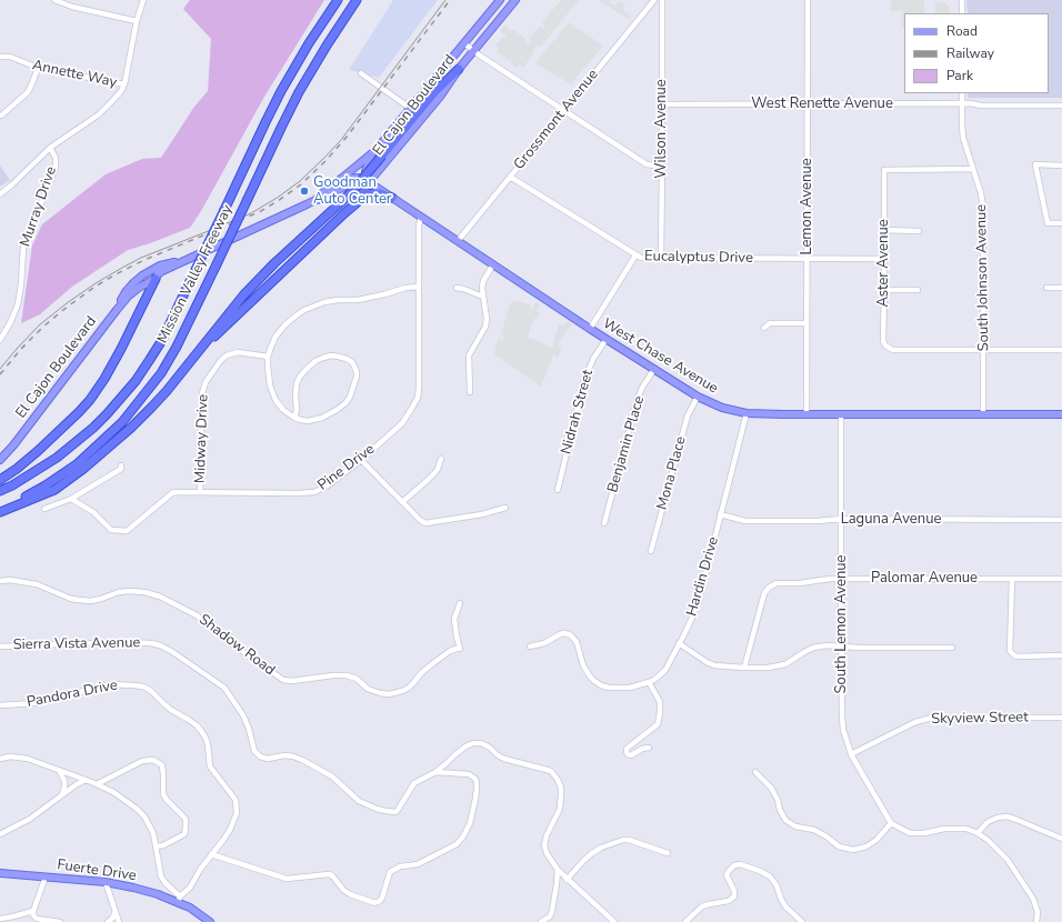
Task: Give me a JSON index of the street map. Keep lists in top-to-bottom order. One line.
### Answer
{"streets":{"highway":["Mission Valley Freeway"],"main road":["El Cajon Boulevard","West Chase Avenue","Fuerte Drive"],"street":["Annette Way","West Renette Avenue","Grossmont Avenue","Wilson Avenue","Murray Drive","Lemon Avenue","Eucalyptus Drive","Aster Avenue","South Johnson Avenue","Nidrah Street","Midway Drive","Benjamin Place","Pine Drive","Mona Place","Laguna Avenue","Hardin Drive","Palomar Avenue","South Lemon Avenue","Sierra Vista Avenue","Shadow Road","Pandora Drive","Skyview Street"]},"crossings":[["Annette Way","Murray Drive"],["West Renette Avenue","Wilson Avenue"],["West Renette Avenue","Lemon Avenue"],["West Renette Avenue","South Johnson Avenue"],["El Cajon Boulevard","West Chase Avenue"],["Grossmont Avenue","Eucalyptus Drive"],["Grossmont Avenue","West Chase Avenue"],["Wilson Avenue","Eucalyptus Drive"],["Lemon Avenue","Eucalyptus Drive"],["Lemon Avenue","West Chase Avenue"],["Eucalyptus Drive","Aster Avenue"],["Aster Avenue","South Johnson Avenue"],["South Johnson Avenue","West Chase Avenue"],["West Chase Avenue","Nidrah Street"],["West Chase Avenue","Benjamin Place"],["West Chase Avenue","Pine Drive"],["West Chase Avenue","Mona Place"],["West Chase Avenue","Hardin Drive"],["West Chase Avenue","South Lemon Avenue"],["Midway Drive","Pine Drive"],["Laguna Avenue","Hardin Drive"],["Laguna Avenue","South Lemon Avenue"],["Palomar Avenue","South Lemon Avenue"],["South Lemon Avenue","Skyview Street"],["Pandora Drive","Fuerte Drive"]],"places":["Goodman Auto Center"],"legend":["Road","Railway","Park"]}
